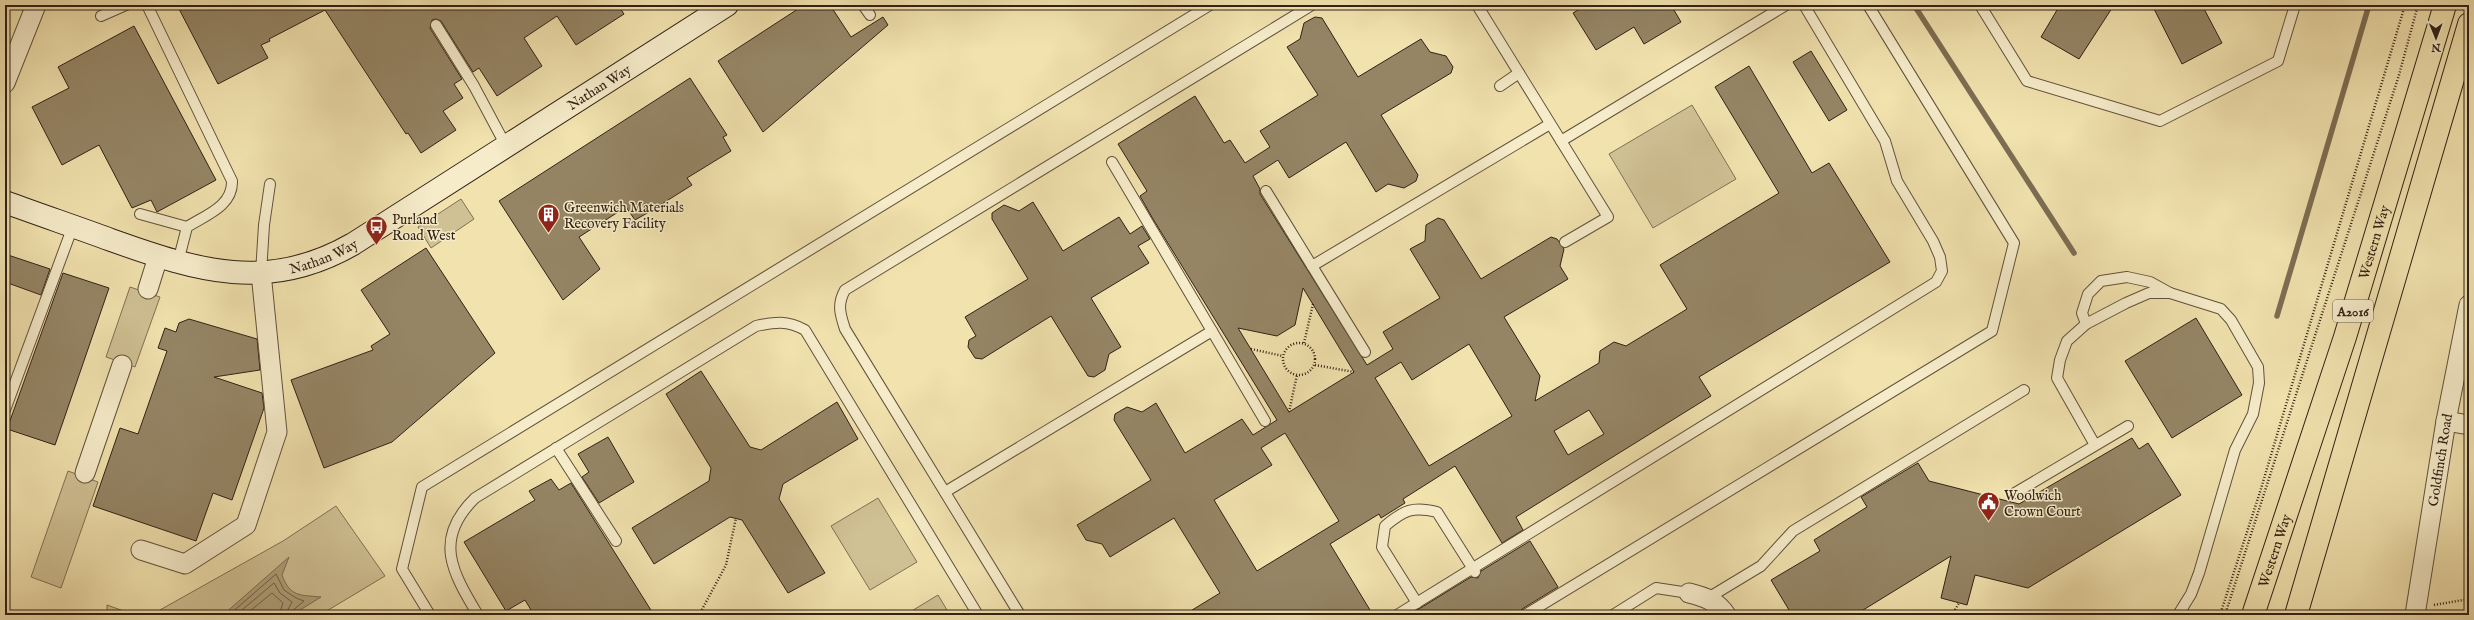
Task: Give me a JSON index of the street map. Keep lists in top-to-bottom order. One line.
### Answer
{"streets":{"main road":["Western Way","A2016"],"street":["Nathan Way","Goldfinch Road"]},"places":{"building":["Greenwich Materials Recovery Facility"],"bus stop":["Purland Road West"],"public building":["Woolwich Crown Court"]},"north":"bottom"}
